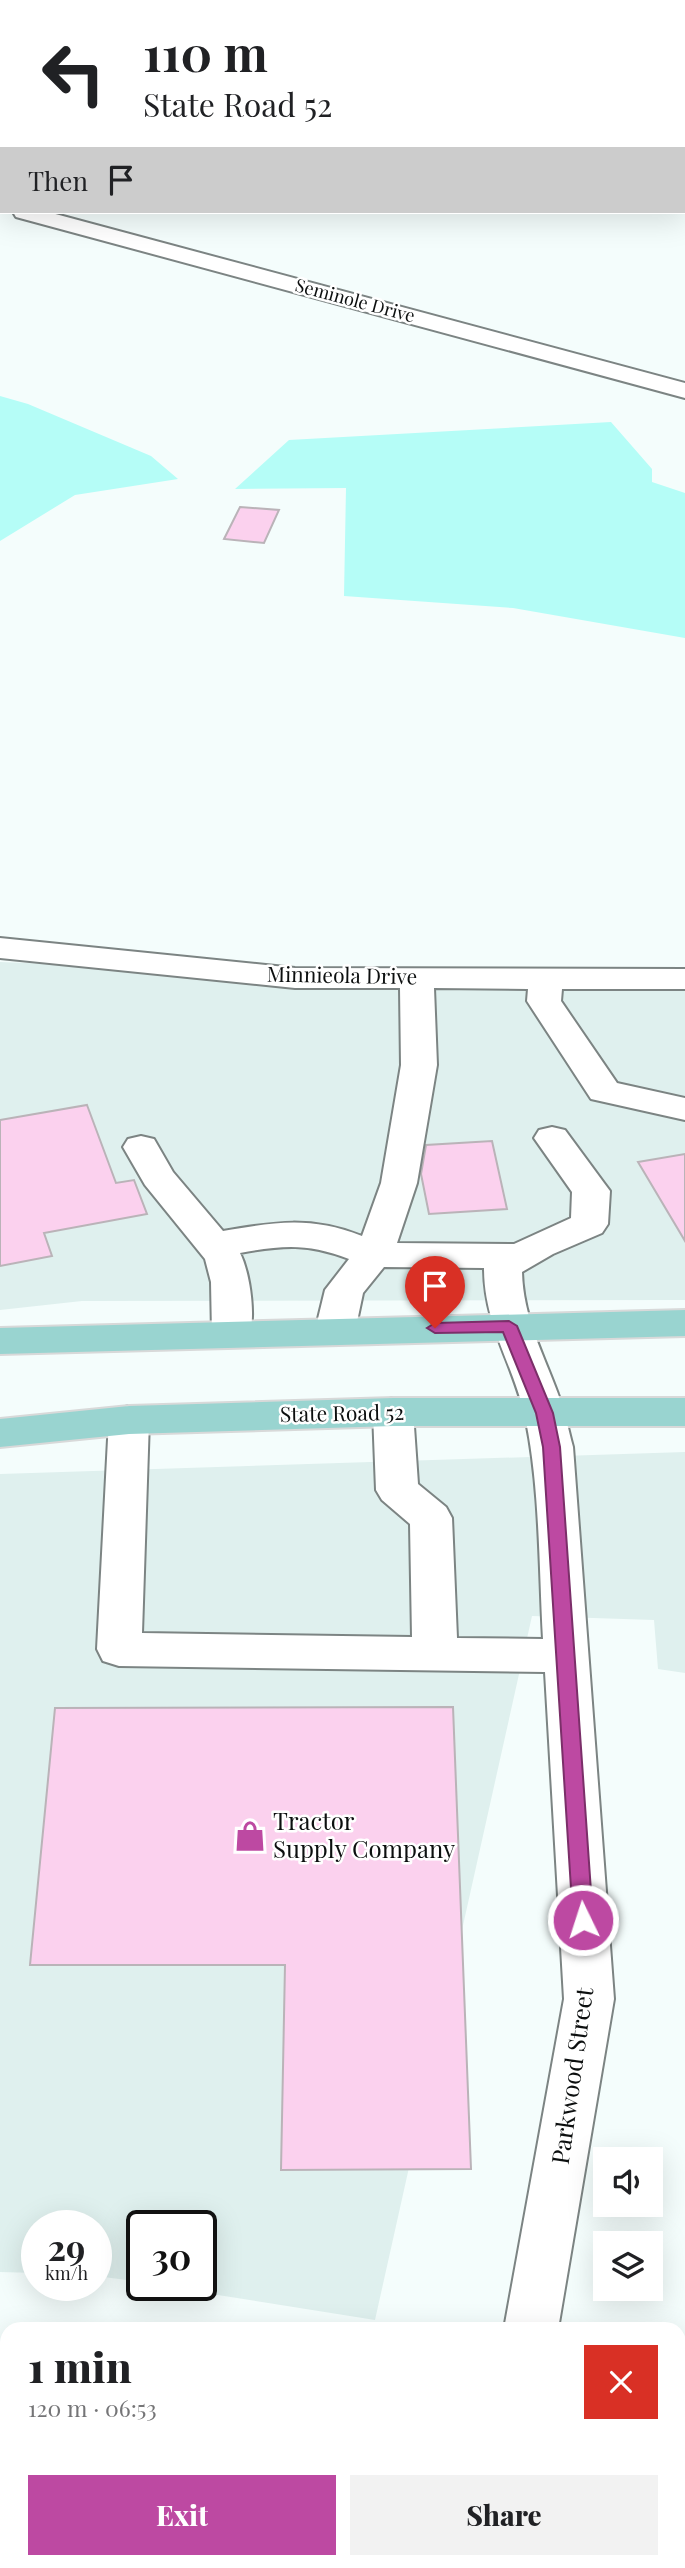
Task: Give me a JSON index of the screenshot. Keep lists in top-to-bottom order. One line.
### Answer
{"streets":{"main road":["State Road 52"],"street":["Seminole Drive","Minnieola Drive","Parkwood Street"]},"crossings":[["State Road 52","Parkwood Street"]],"places":{"shop":["Tractor Supply Company"]},"page":{"turn":["110 m","State Road 52"],"then":"Then","speed":"29 km/h","limit":"30","heading":["1 min","120 m · 06:53"],"buttons":["Exit","Share"]}}
